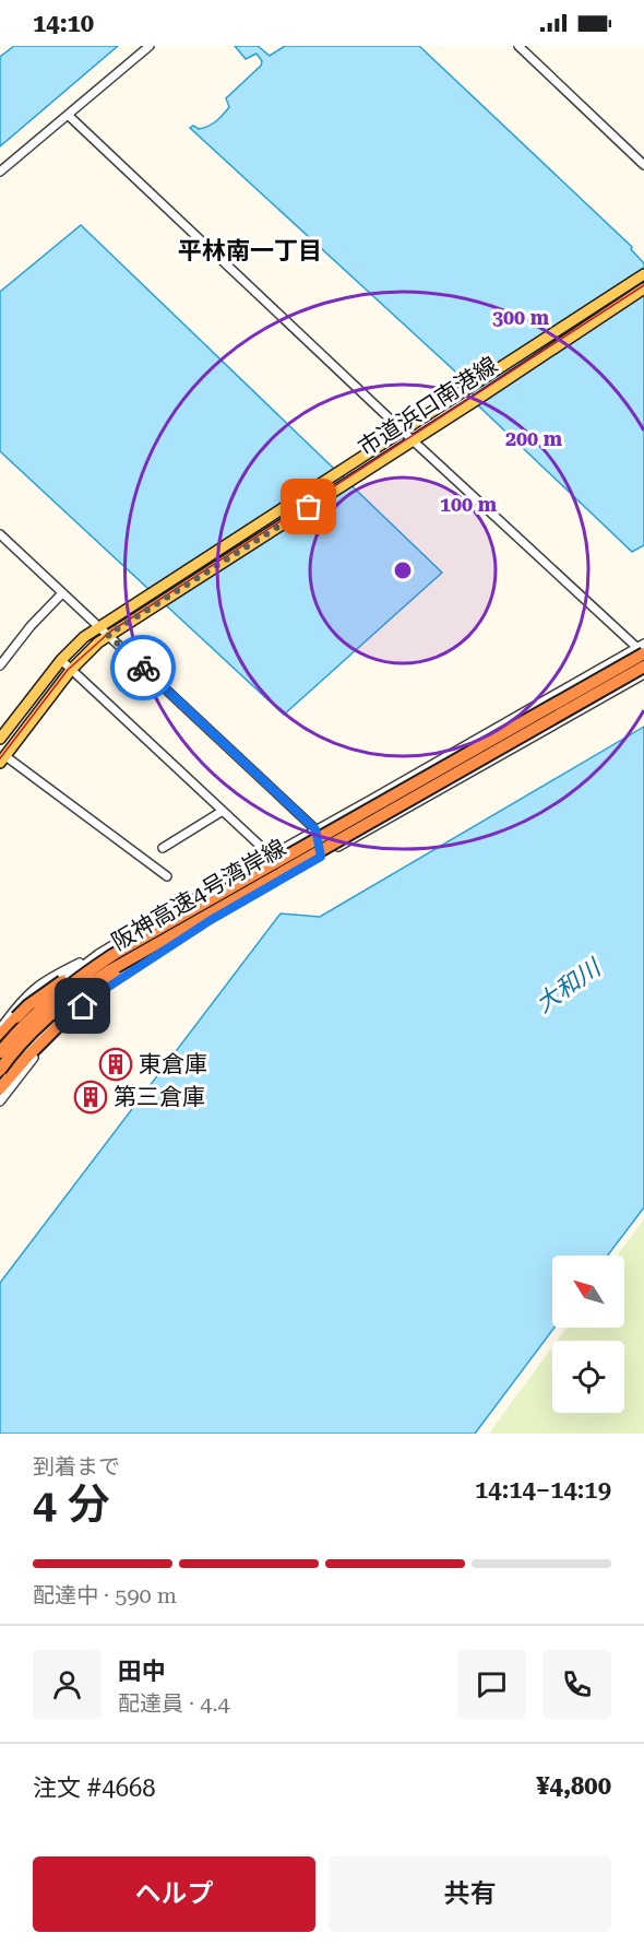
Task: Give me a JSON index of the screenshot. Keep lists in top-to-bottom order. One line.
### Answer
{"streets":{"highway":["阪神高速4号湾岸線"],"main road":["市道浜口南港線"]},"districts":["平林南一丁目"],"water":["大和川"],"places":{"building":["東倉庫","第三倉庫"]},"north":"top left","page":{"status":"14:10","heading":["4 分","到着まで","14:14–14:19"],"panel":["田中","配達員 · 4.4","注文 #4668","¥4,800"],"bar":"配達中 · 590 m","buttons":["ヘルプ","共有"]},"rings":["300 m","200 m","100 m"]}
